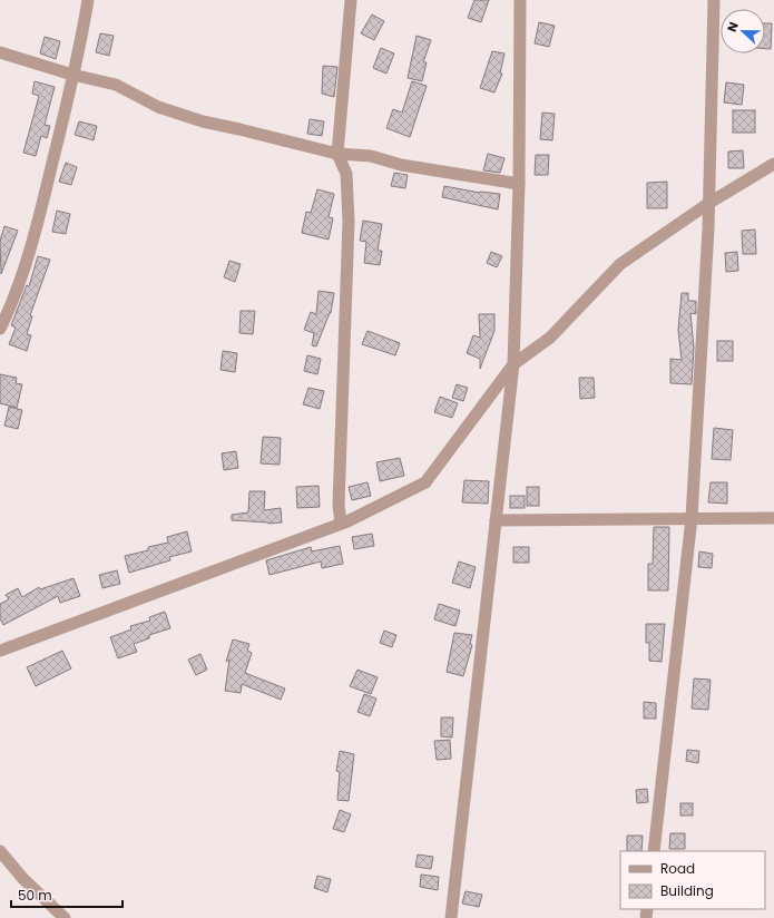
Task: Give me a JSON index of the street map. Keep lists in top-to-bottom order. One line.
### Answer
{"legend":["Road","Building"],"scale_bar":"50 m","north":"left"}
